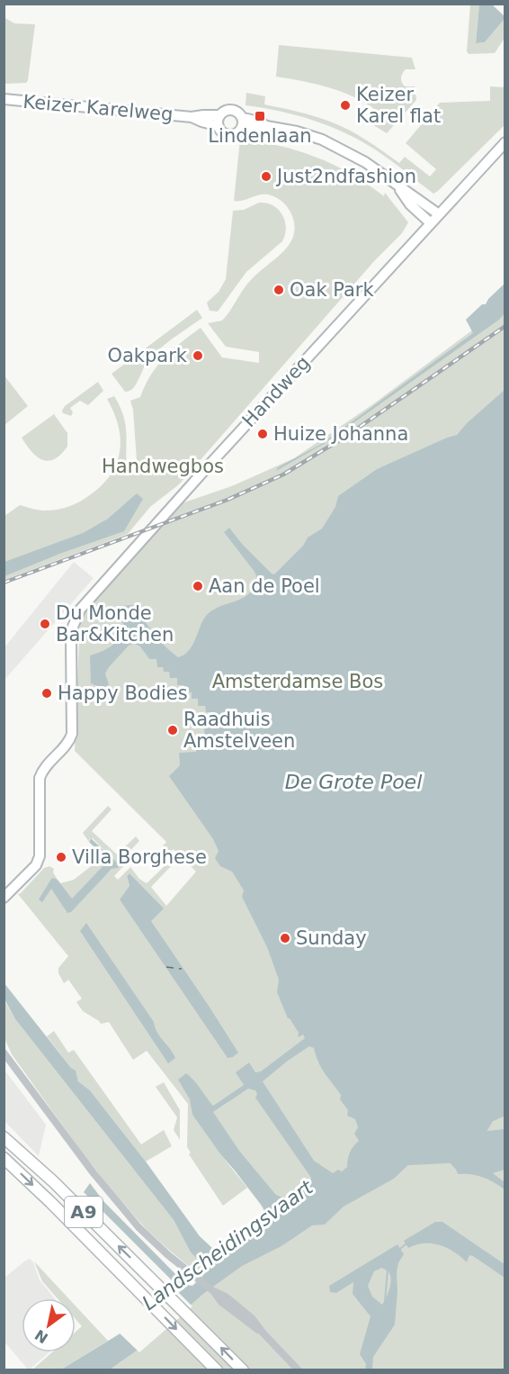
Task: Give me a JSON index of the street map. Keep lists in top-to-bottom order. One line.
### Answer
{"streets":{"highway":["A9"],"main road":["Keizer Karelweg","Handweg"]},"water":["De Grote Poel","Landscheidingsvaart"],"parks":["Handwegbos","Amsterdamse Bos"],"places":{"other":["Keizer Karel flat","Just2ndfashion","Oak Park","Oakpark","Huize Johanna","Aan de Poel","Du Monde Bar&Kitchen","Happy Bodies","Raadhuis Amstelveen","Villa Borghese","Sunday"],"transit":["Lindenlaan"]},"north":"bottom left"}
